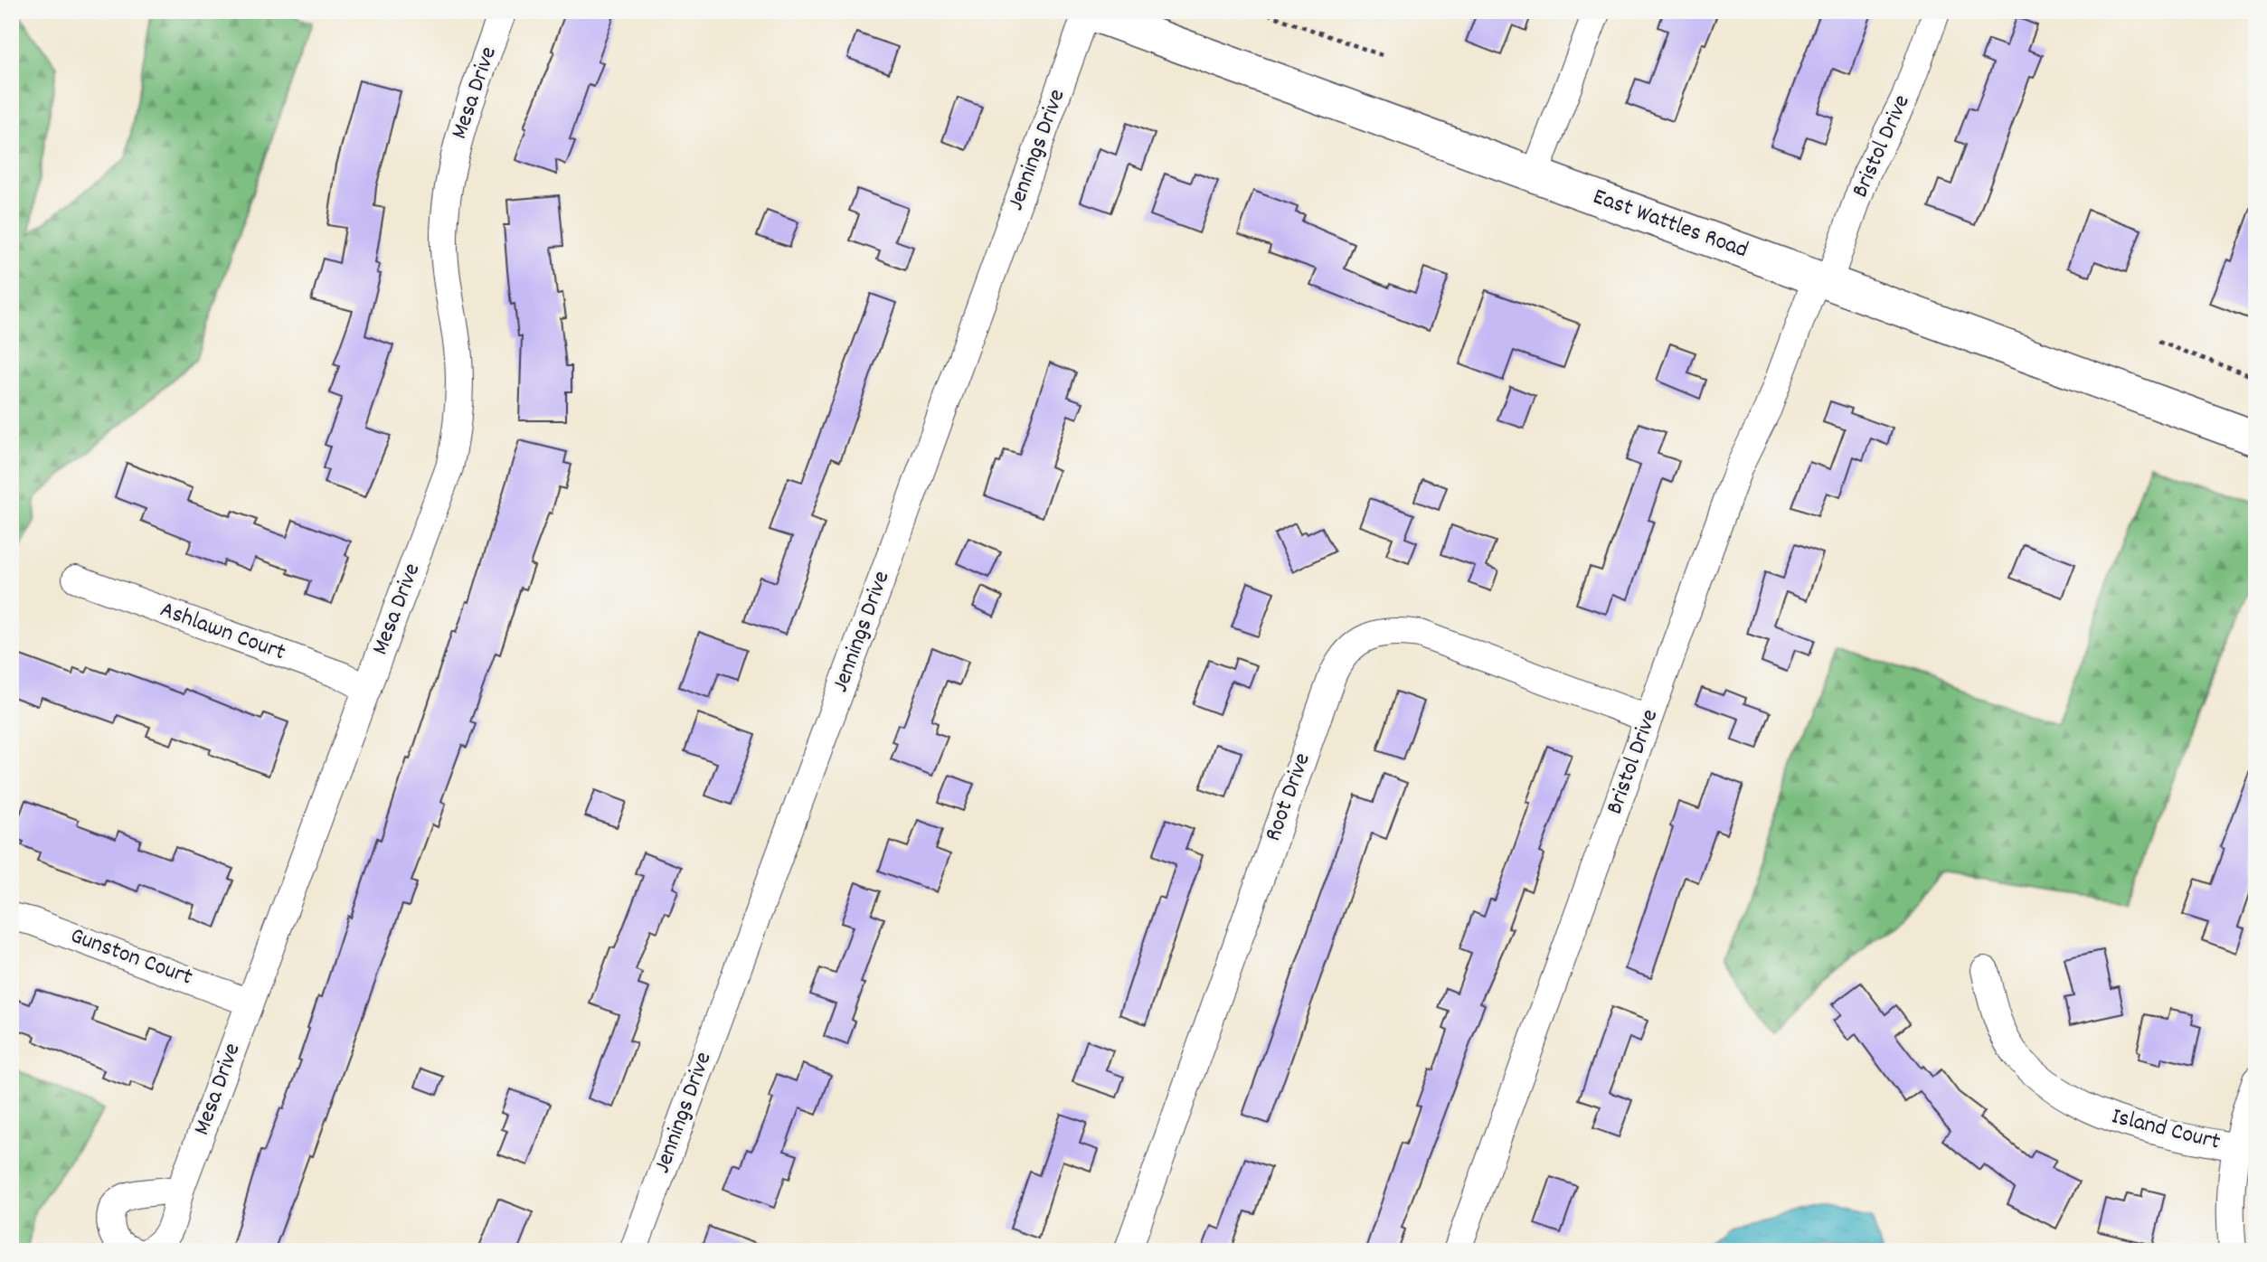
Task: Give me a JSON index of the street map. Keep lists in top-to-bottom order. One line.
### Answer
{"streets":{"main road":["East Wattles Road"],"street":["Mesa Drive","Bristol Drive","Jennings Drive","Ashlawn Court","Root Drive","Gunston Court","Island Court"]},"crossings":[["Mesa Drive","Ashlawn Court"],["Mesa Drive","Gunston Court"],["Bristol Drive","East Wattles Road"],["Bristol Drive","Root Drive"],["Jennings Drive","East Wattles Road"]]}
